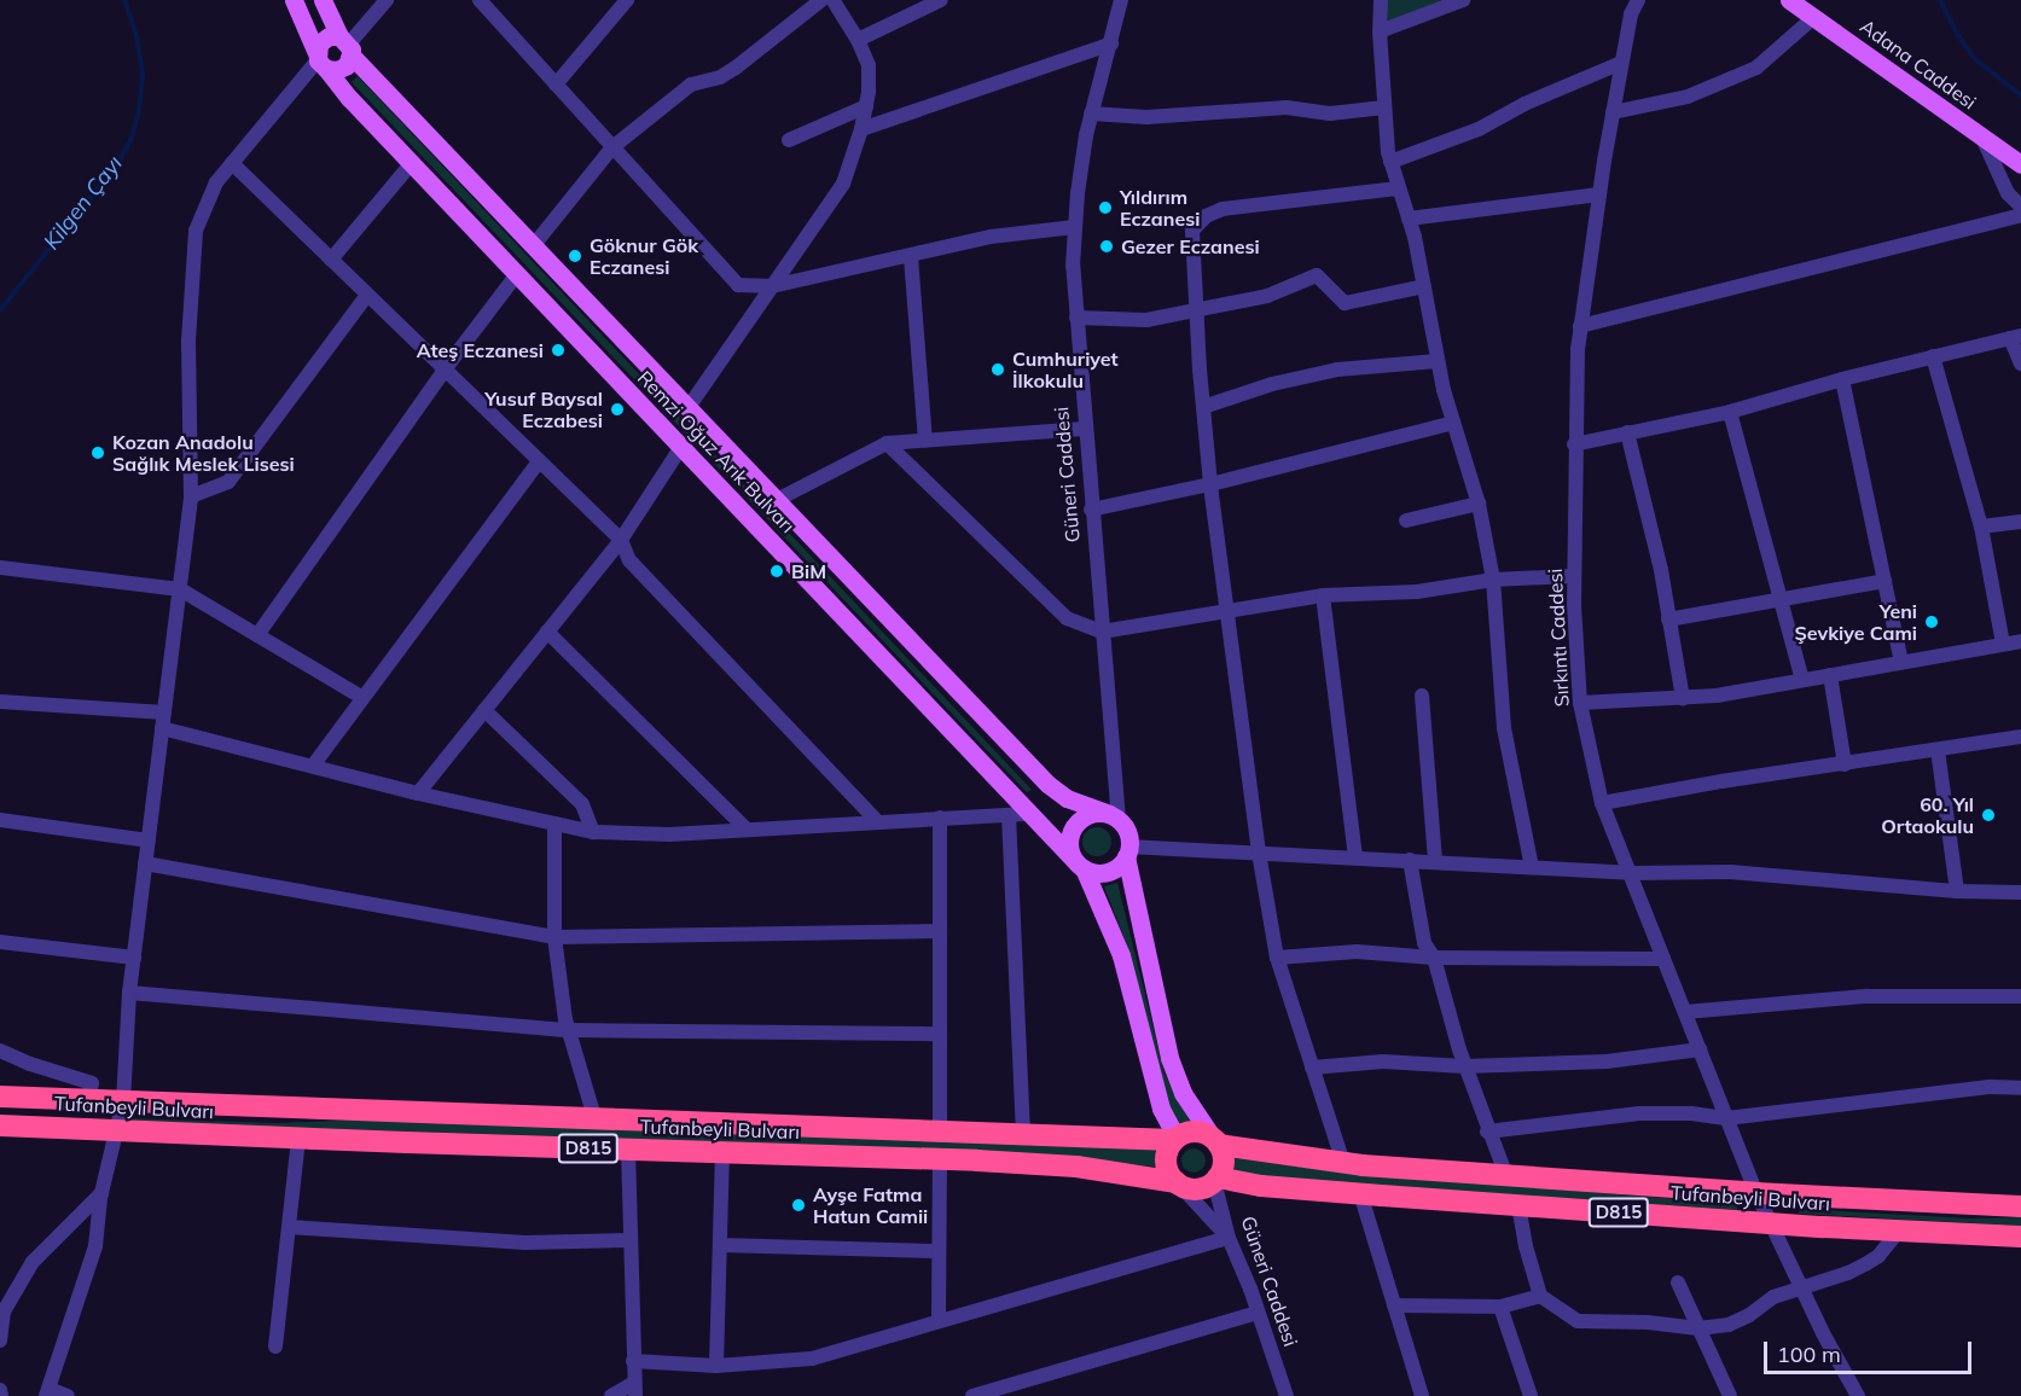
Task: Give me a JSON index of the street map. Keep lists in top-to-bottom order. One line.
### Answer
{"streets":{"highway":["Tufanbeyli Bulvarı","D815"],"main road":["Adana Caddesi","Remzi Oğuz Arık Bulvarı","Güneri Caddesi"],"street":["Sırkıntı Caddesi"]},"crossings":[["Remzi Oğuz Arık Bulvarı","Güneri Caddesi"],["Güneri Caddesi","Tufanbeyli Bulvarı"],["Sırkıntı Caddesi","Tufanbeyli Bulvarı"]],"water":["Kilgen Çayı"],"places":["Yıldırım Eczanesi","Gezer Eczanesi","Göknur Gök Eczanesi","Ateş Eczanesi","Cumhuriyet İlkokulu","Yusuf Baysal Eczabesi","Kozan Anadolu Sağlık Meslek Lisesi","BiM","Yeni Şevkiye Cami","60. Yıl Ortaokulu","Ayşe Fatma Hatun Camii"],"scale_bar":"100 m"}
